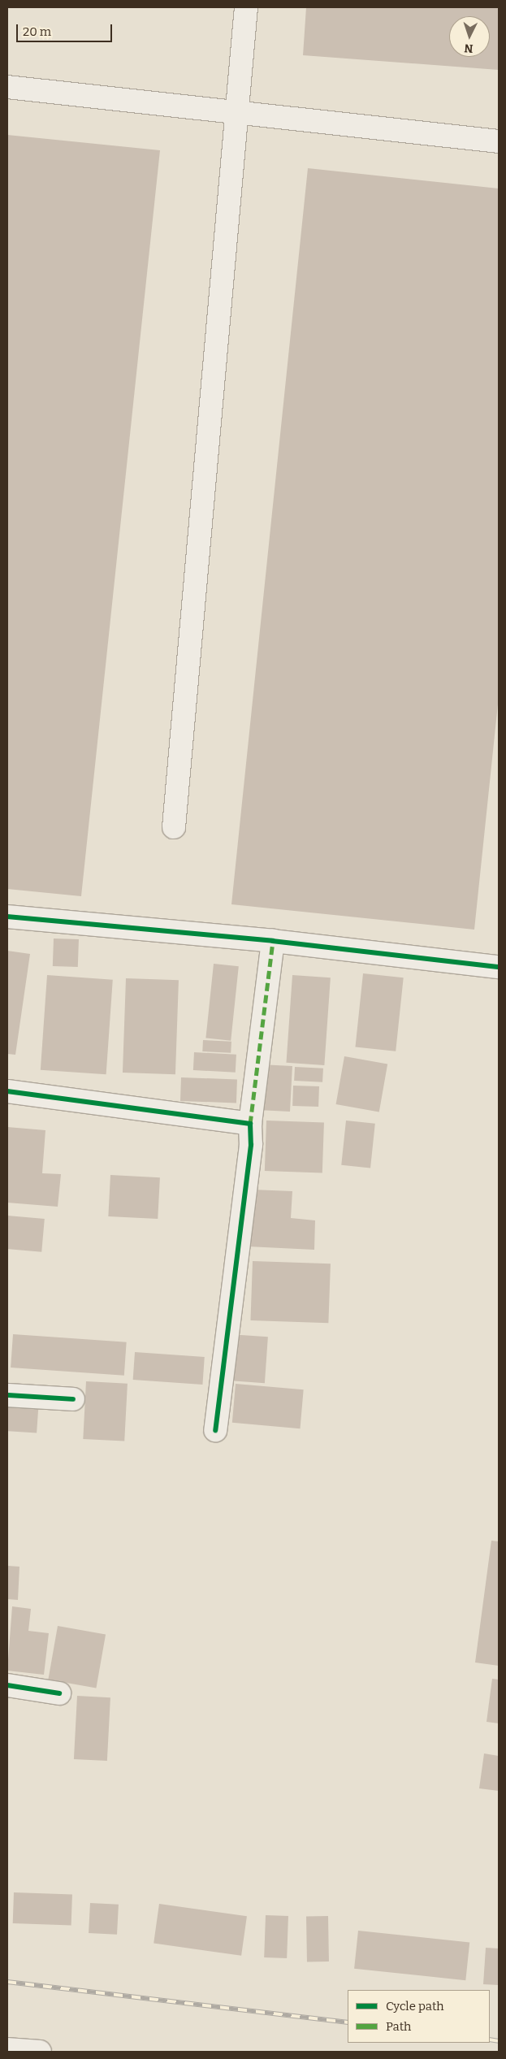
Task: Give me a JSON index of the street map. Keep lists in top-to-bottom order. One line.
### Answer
{"legend":["Cycle path","Path"],"scale_bar":"20 m","north":"bottom"}
